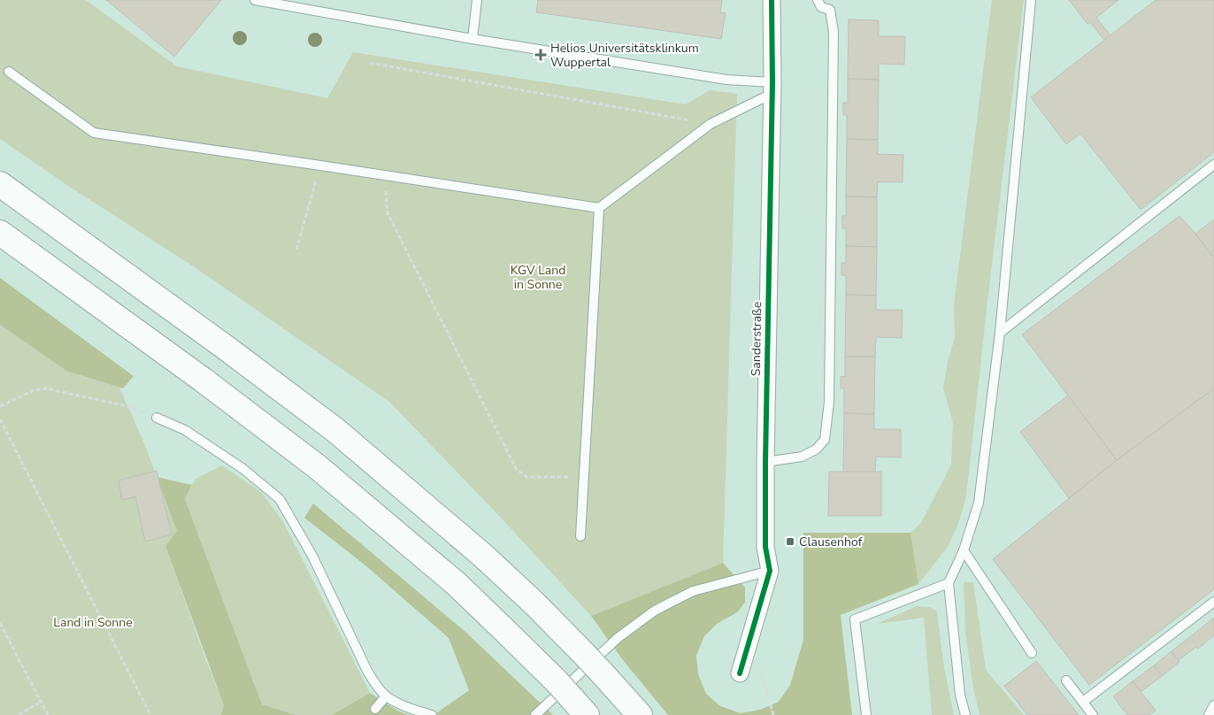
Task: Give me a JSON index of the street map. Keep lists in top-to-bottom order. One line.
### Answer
{"streets":{"street":["Sanderstraße"]},"parks":["KGV Land in Sonne","Land in Sonne"],"places":{"health":["Helios Universitätsklinkum Wuppertal"],"transit":["Clausenhof"]}}
